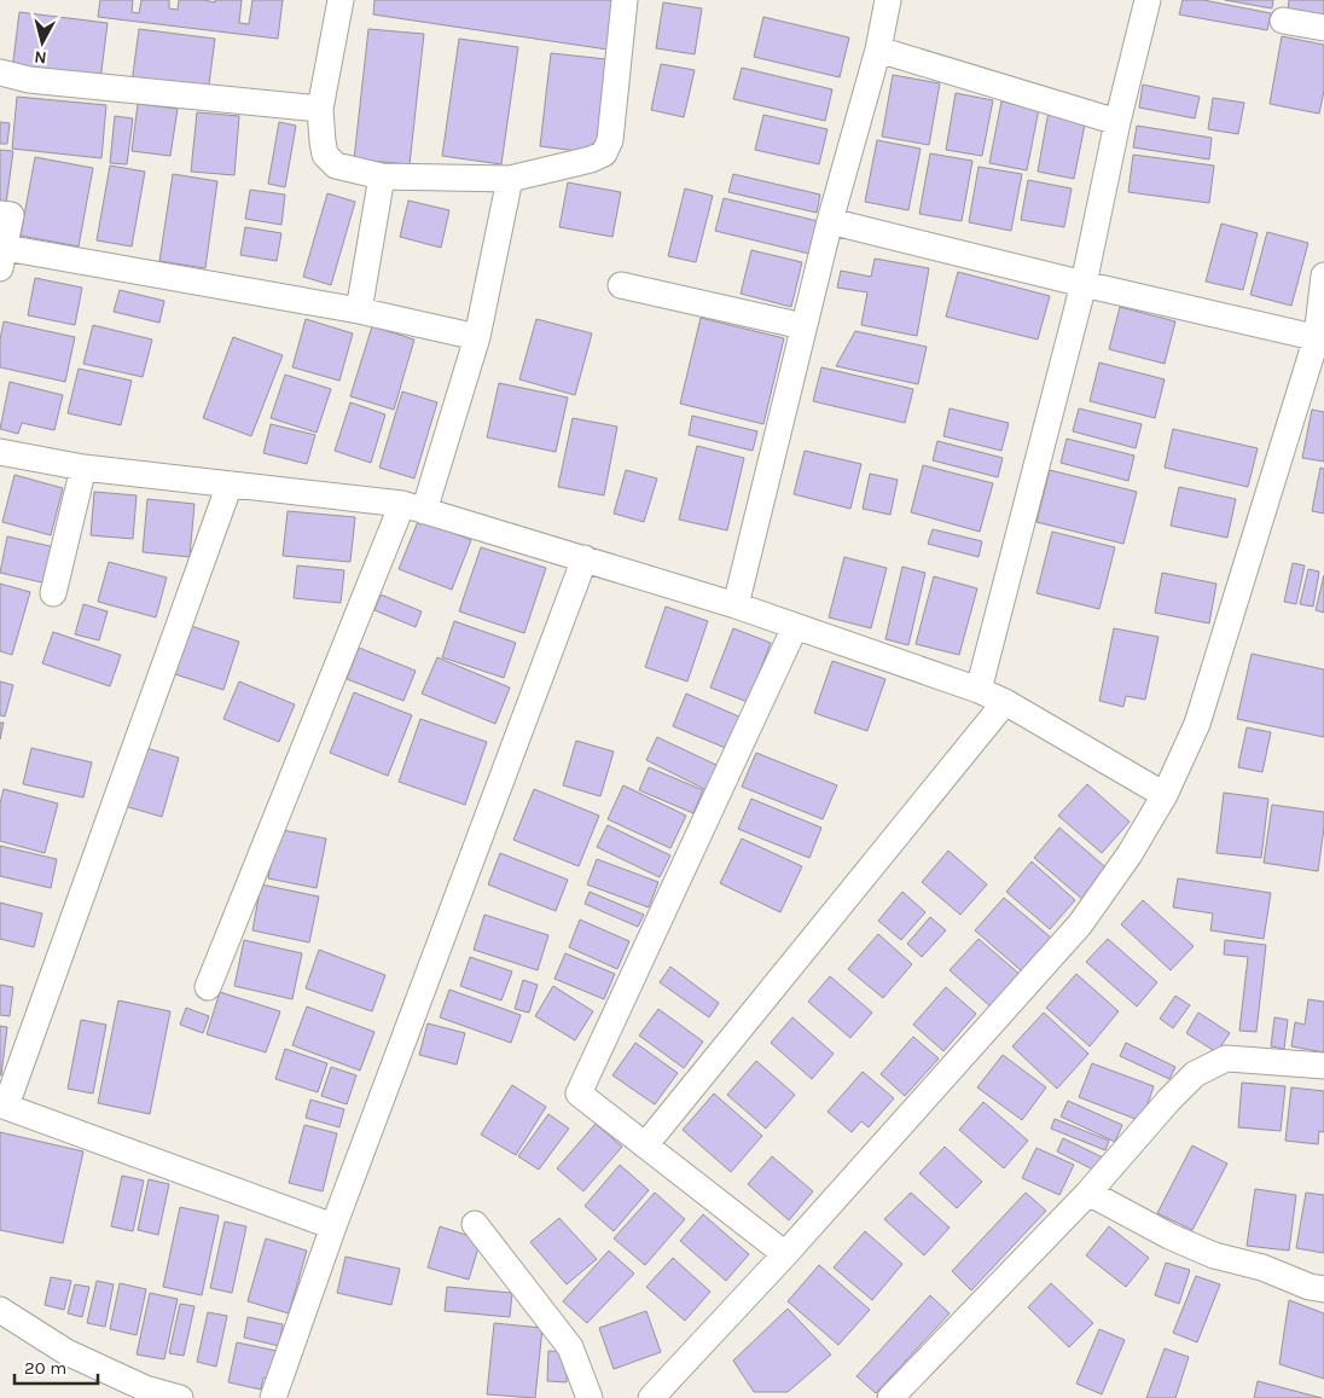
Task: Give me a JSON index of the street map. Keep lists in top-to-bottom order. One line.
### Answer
{"scale_bar":"20 m","north":"bottom"}
